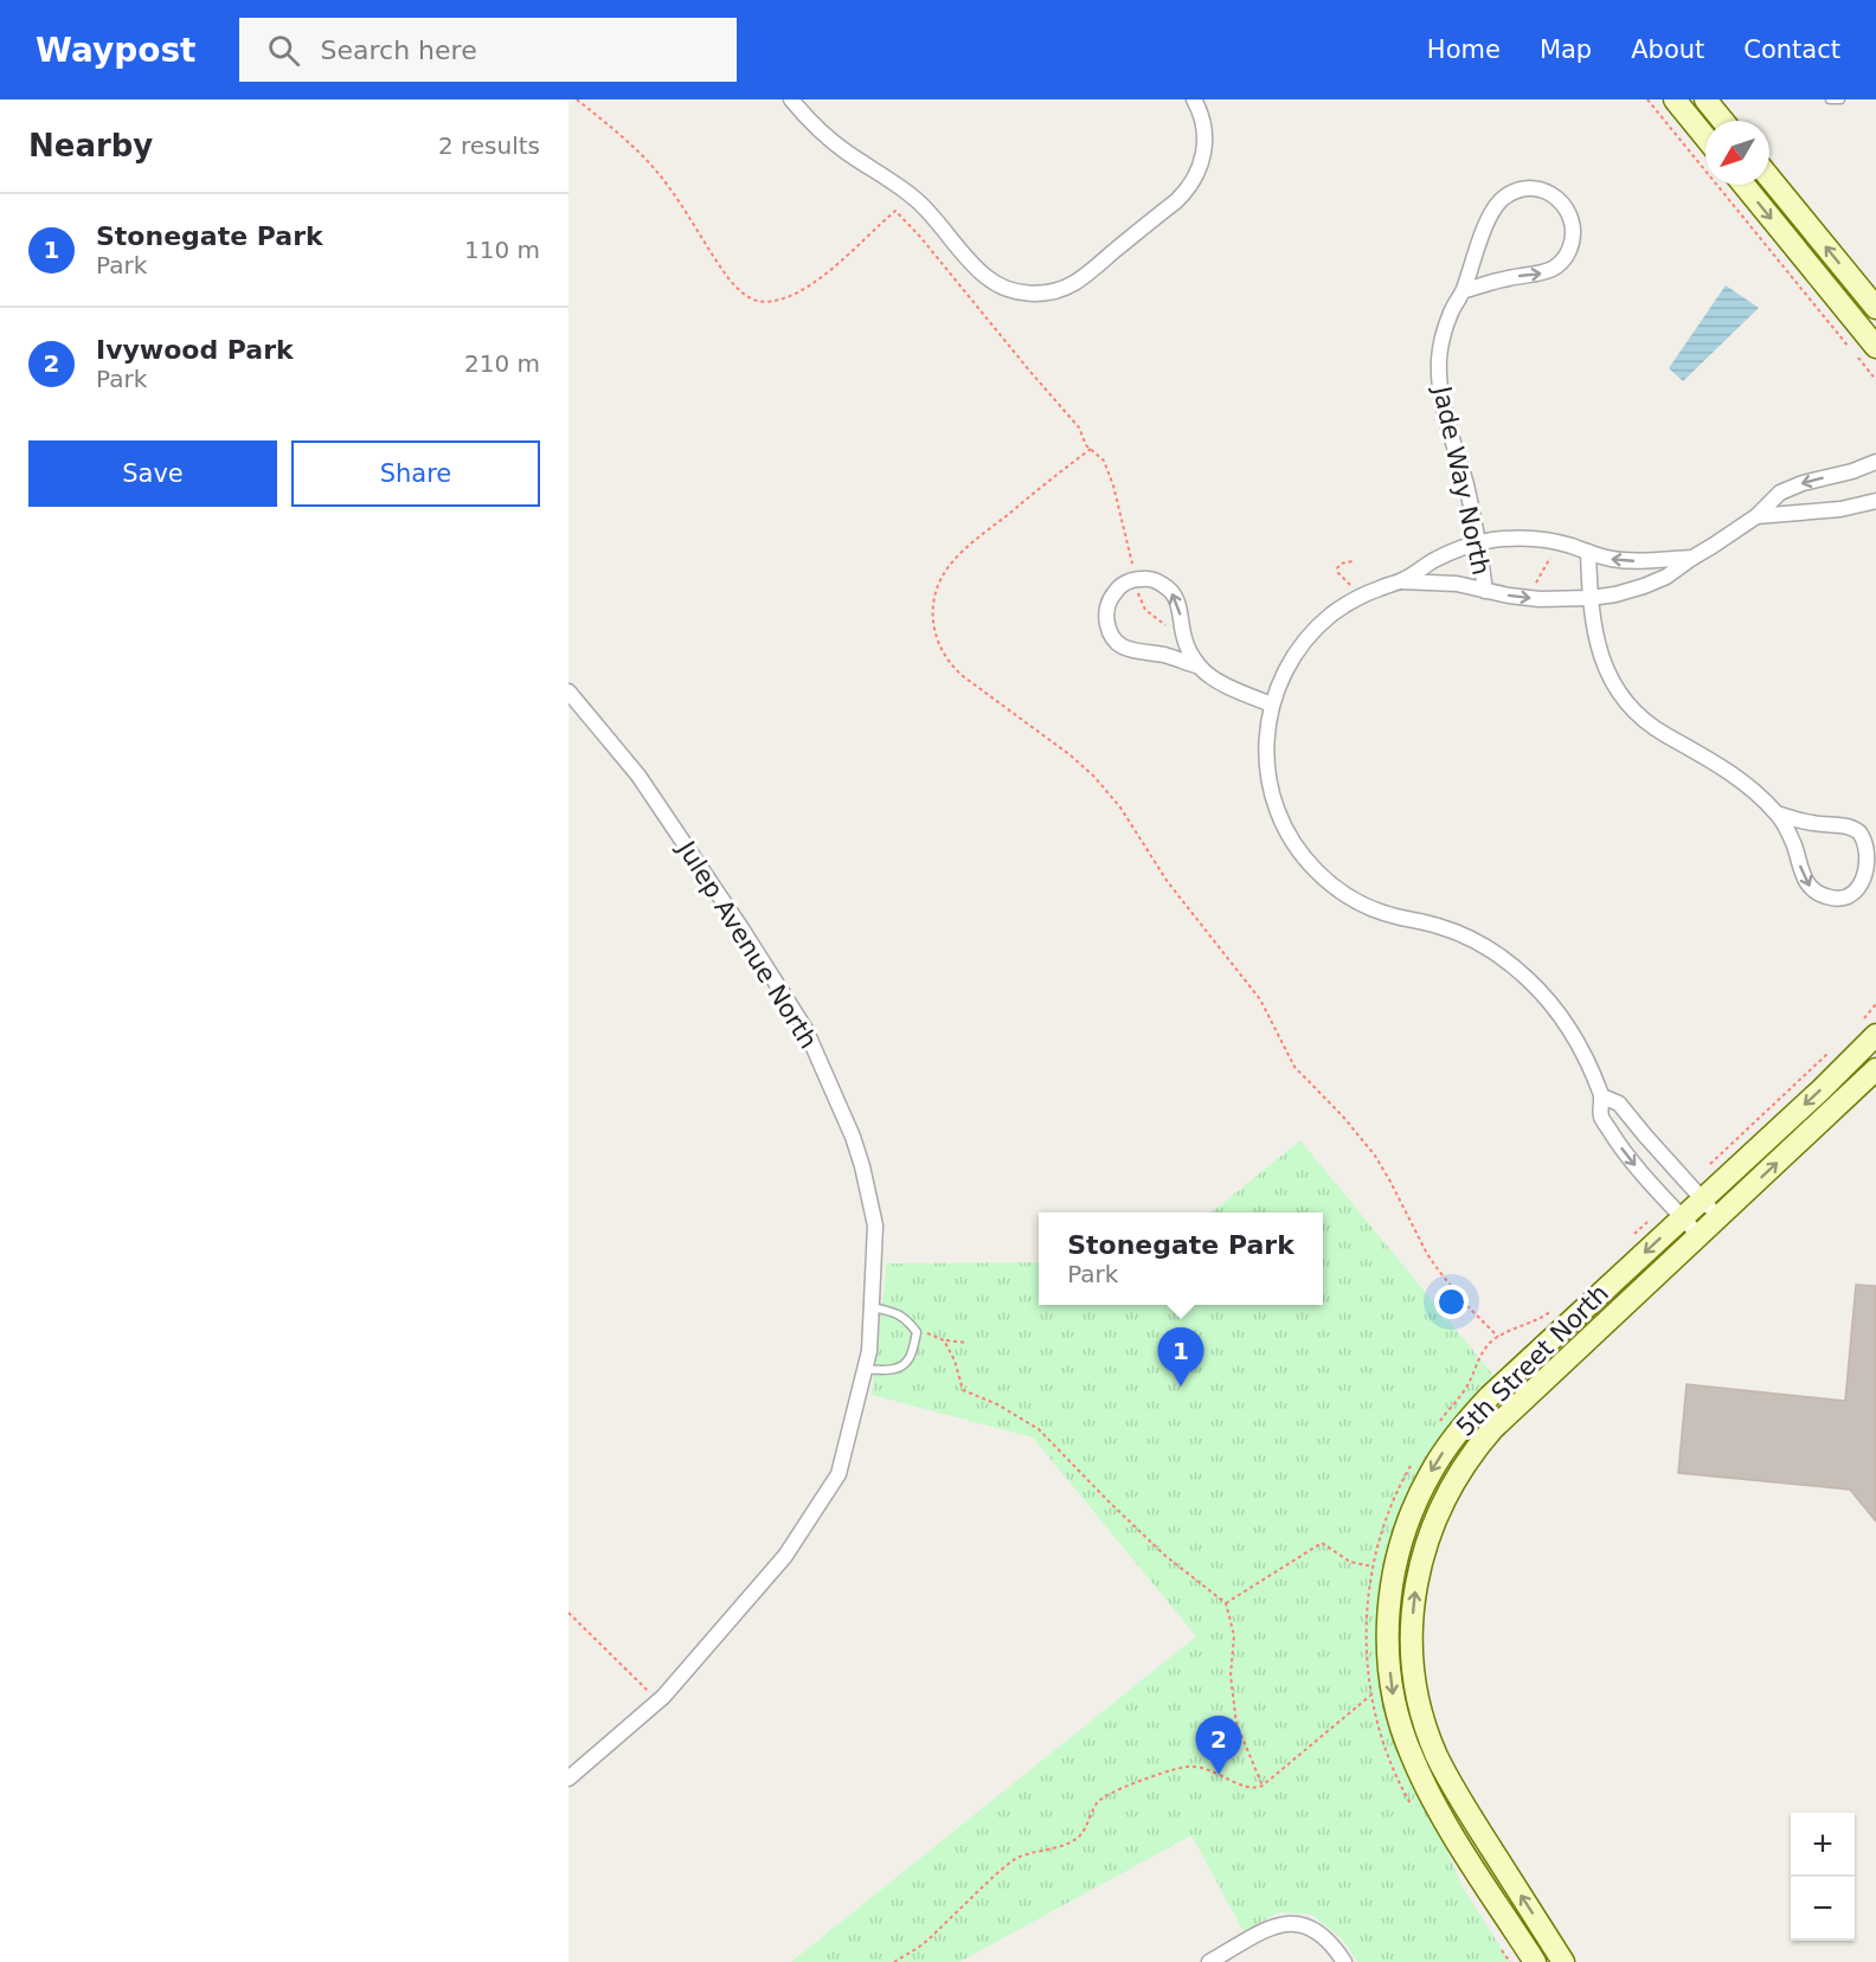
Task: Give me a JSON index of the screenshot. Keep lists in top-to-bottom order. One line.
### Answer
{"streets":{"street":["Jade Way North","Julep Avenue North","5th Street North"]},"north":"bottom left","page":{"header":"Waypost","search":"Search here","nav":["Home","Map","About","Contact"],"heading":["Nearby","2 results"],"list":[{"mark":"1","name":"Stonegate Park","note":"Park","value":"110 m"},{"mark":"2","name":"Ivywood Park","note":"Park","value":"210 m"}],"buttons":["Save","Share"],"popup":["Stonegate Park","Park"],"pins":["1","2"],"map_buttons":["+","−"]}}
